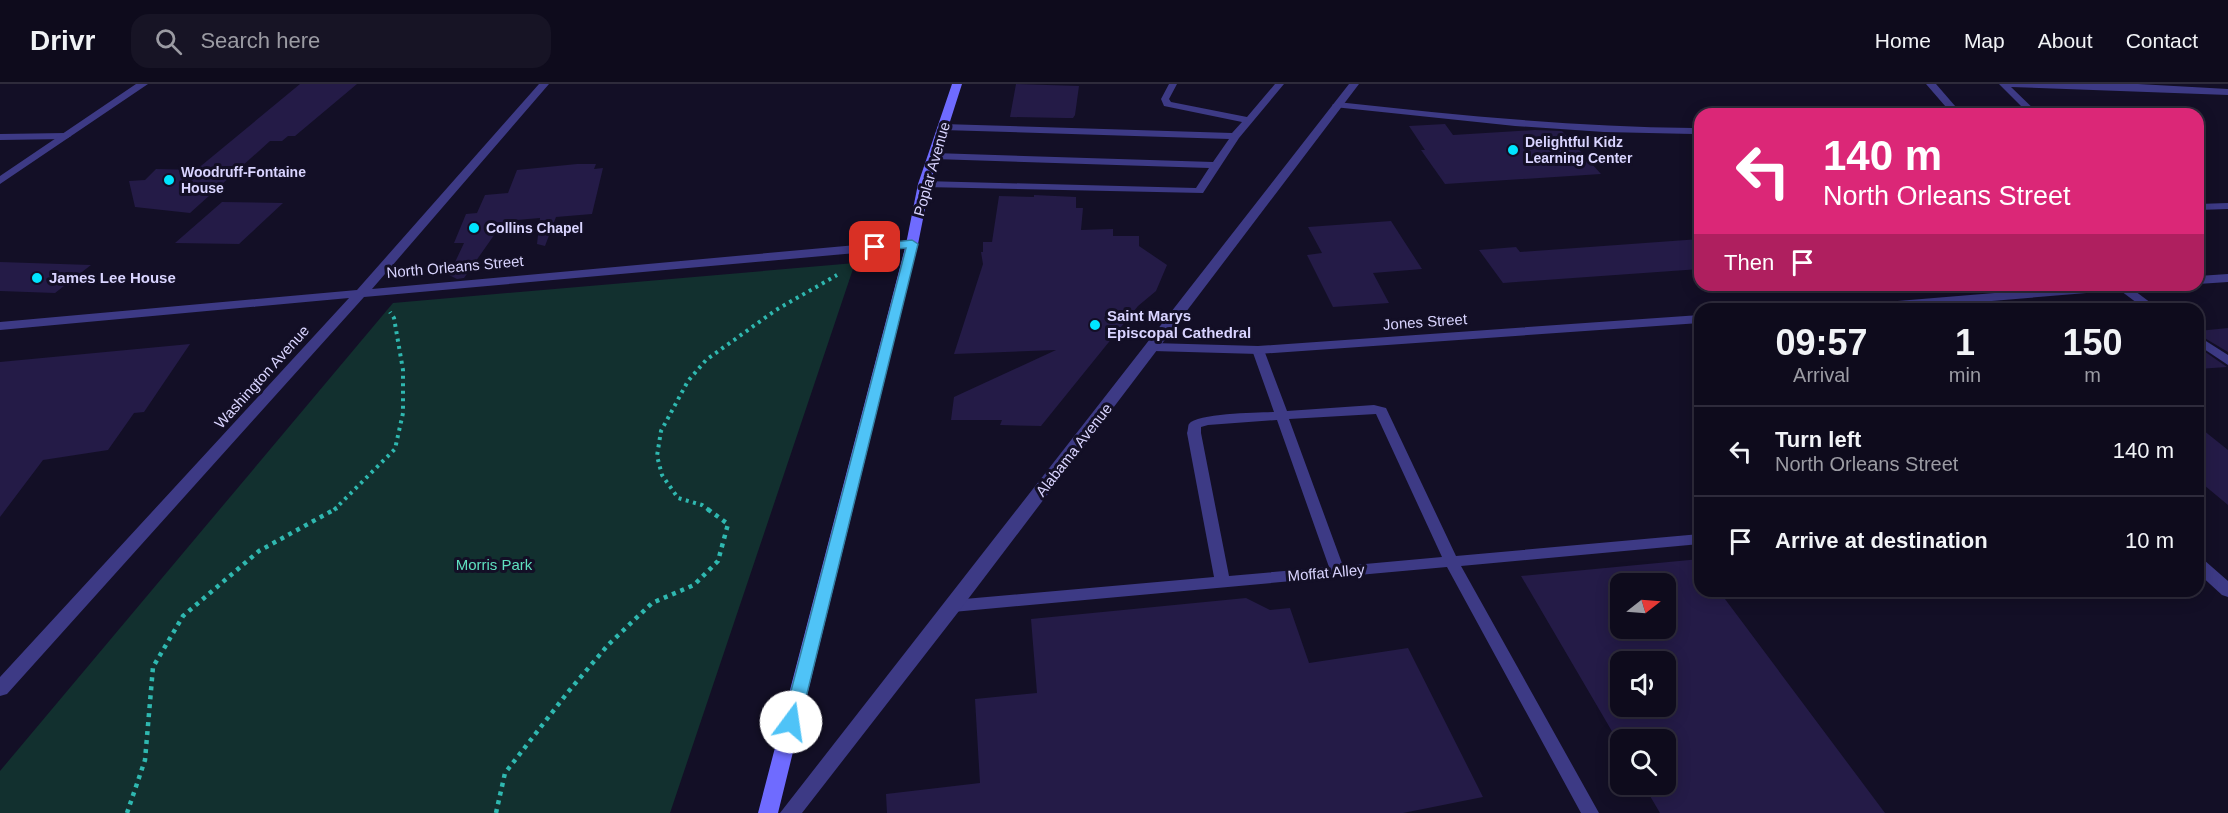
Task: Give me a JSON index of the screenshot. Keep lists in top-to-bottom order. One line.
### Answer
{"streets":{"main road":["Poplar Avenue"],"street":["North Orleans Street","Jones Street","Washington Avenue","Alabama Avenue"],"lane":["Moffat Alley"]},"crossings":[["Poplar Avenue","North Orleans Street"],["North Orleans Street","Washington Avenue"],["Jones Street","Alabama Avenue"],["Alabama Avenue","Moffat Alley"]],"parks":["Morris Park"],"places":["Delightful Kidz Learning Center","Woodruff-Fontaine House","Collins Chapel","James Lee House","Saint Marys Episcopal Cathedral"],"north":"right","page":{"header":"Drivr","search":"Search here","nav":["Home","Map","About","Contact"],"turn":["140 m","North Orleans Street"],"then":"Then","eta":["09:57","Arrival","1","min","150","m"],"list":[{"name":"Turn left","note":"North Orleans Street","value":"140 m"},{"name":"Arrive at destination","value":"10 m"}]}}
